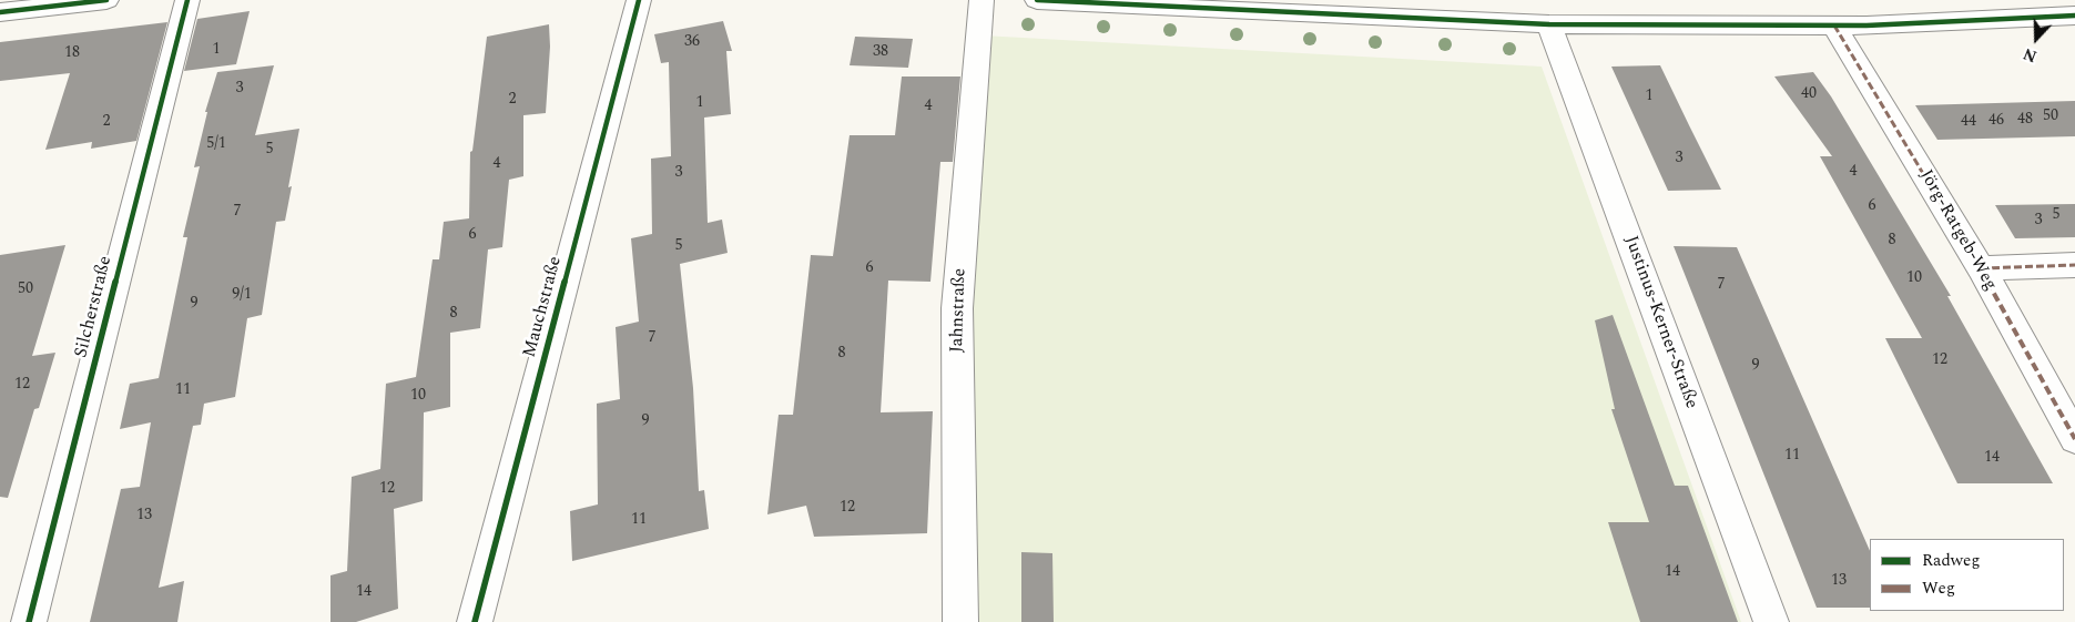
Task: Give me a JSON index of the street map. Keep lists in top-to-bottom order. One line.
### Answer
{"streets":{"street":["Jörg-Ratgeb-Weg","Silcherstraße","Mauchstraße","Jahnstraße","Justinus-Kerner-Straße"]},"house_numbers":["36","1","38","18","3","40","1","2","1","4","50","48","46","2","44","5/1","5","3","4","4","3","6","7","5","3","6","8","5","6","10","7","50","9/1","9","8","7","8","12","9","12","11","10","9","11","14","12","12","13","11","14","13","14"],"legend":["Radweg","Weg"],"north":"bottom"}
